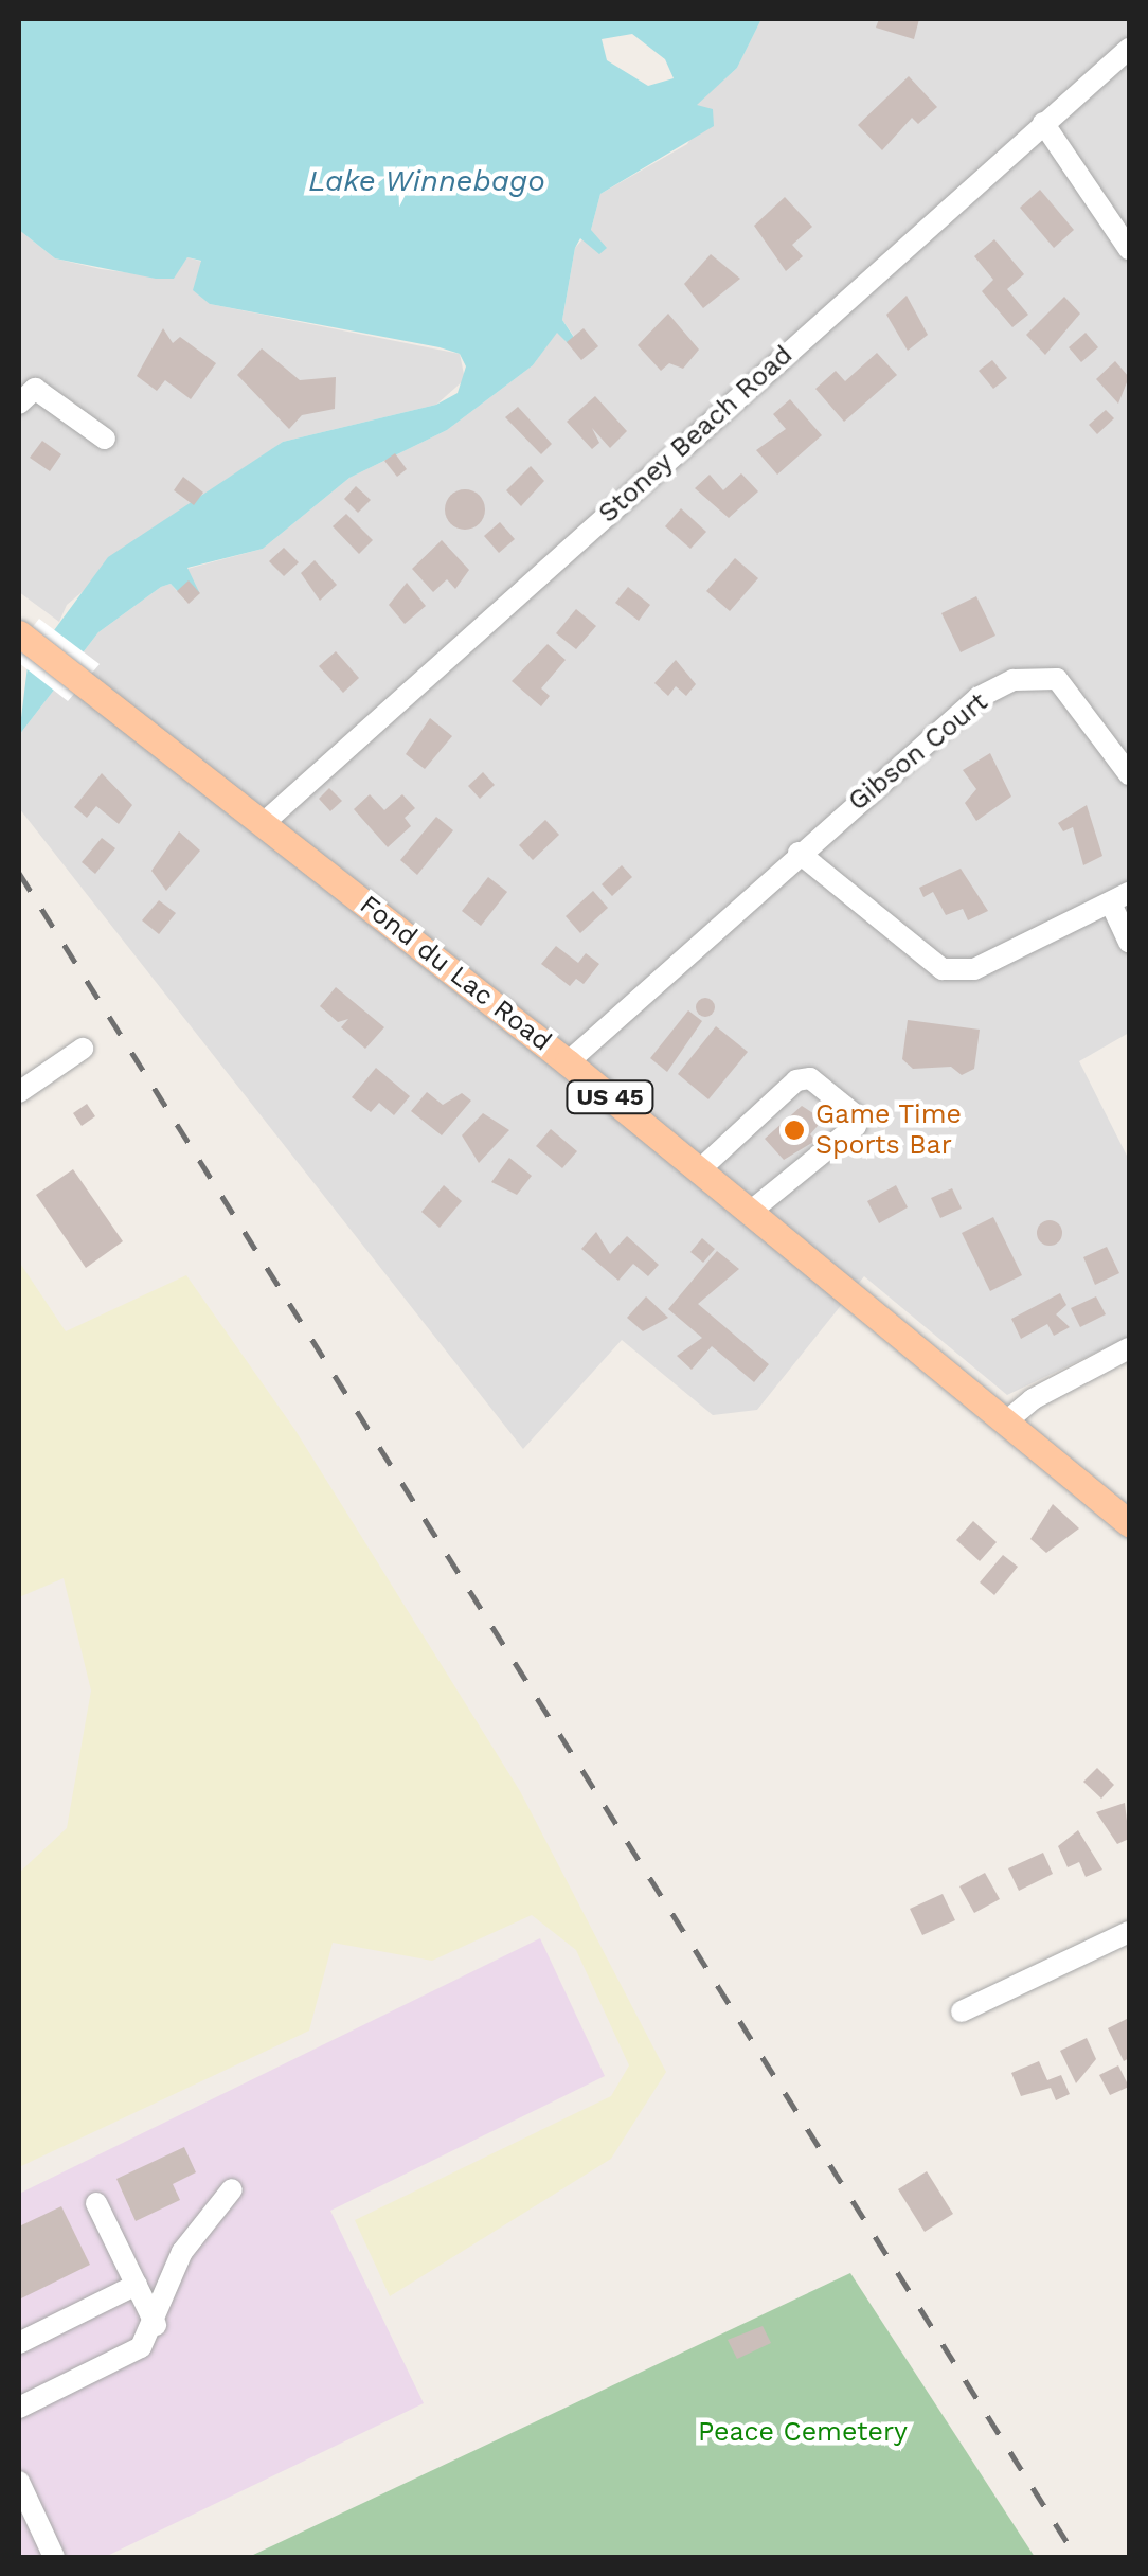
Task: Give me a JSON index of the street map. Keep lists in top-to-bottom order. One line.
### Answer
{"streets":{"main road":["Fond du Lac Road","US 45"],"street":["Stoney Beach Road","Gibson Court"]},"crossings":[["Stoney Beach Road","Fond du Lac Road"],["Gibson Court","Fond du Lac Road"]],"water":["Lake Winnebago"],"parks":["Peace Cemetery"],"places":["Game Time Sports Bar"]}
